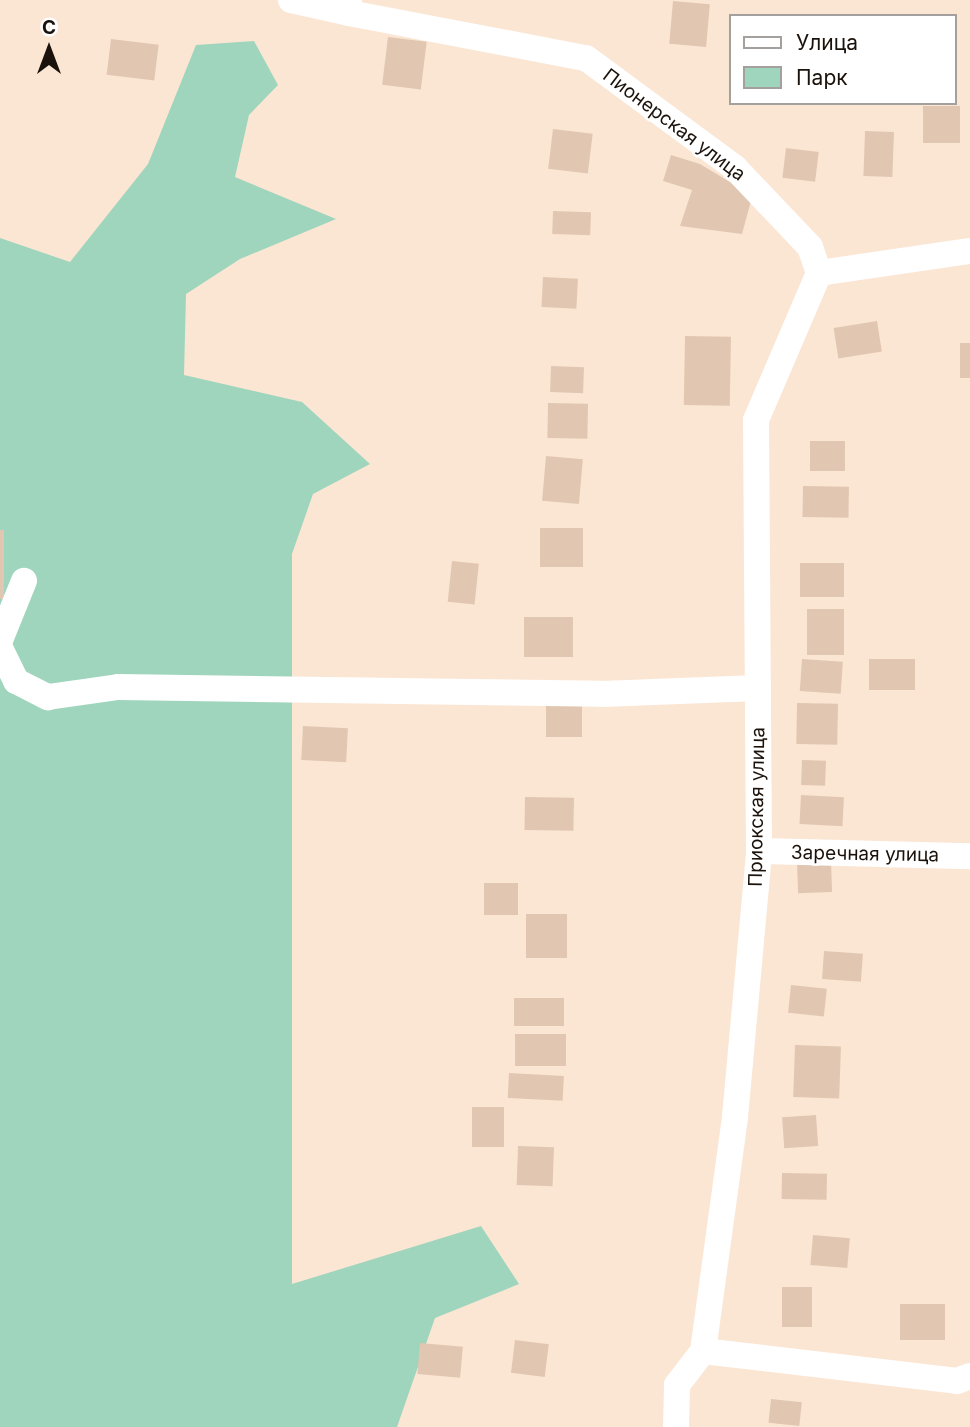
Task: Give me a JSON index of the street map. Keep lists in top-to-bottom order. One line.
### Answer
{"streets":{"street":["Пионерская улица","Приокская улица","Заречная улица"]},"crossings":[["Пионерская улица","Приокская улица"],["Приокская улица","Заречная улица"]],"legend":["Улица","Парк"],"north":"top"}
